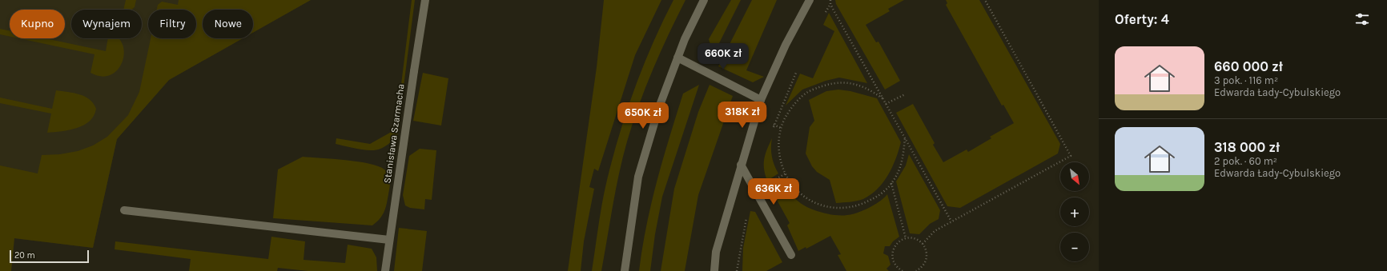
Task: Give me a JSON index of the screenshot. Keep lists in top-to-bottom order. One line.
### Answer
{"streets":{"street":["Stanisława Szarmacha"]},"scale_bar":"20 m","north":"bottom right","page":{"heading":"Oferty: 4","chip":["Kupno","Wynajem","Filtry","Nowe"],"list":[{"name":"660 000 zł","note":"3 pok. · 116 m² · Edwarda Łady-Cybulskiego"},{"name":"318 000 zł","note":"2 pok. · 60 m² · Edwarda Łady-Cybulskiego"}],"price":["660K zł","318K zł","650K zł","636K zł"],"map_buttons":["+","−"],"scale":"20 m"}}
